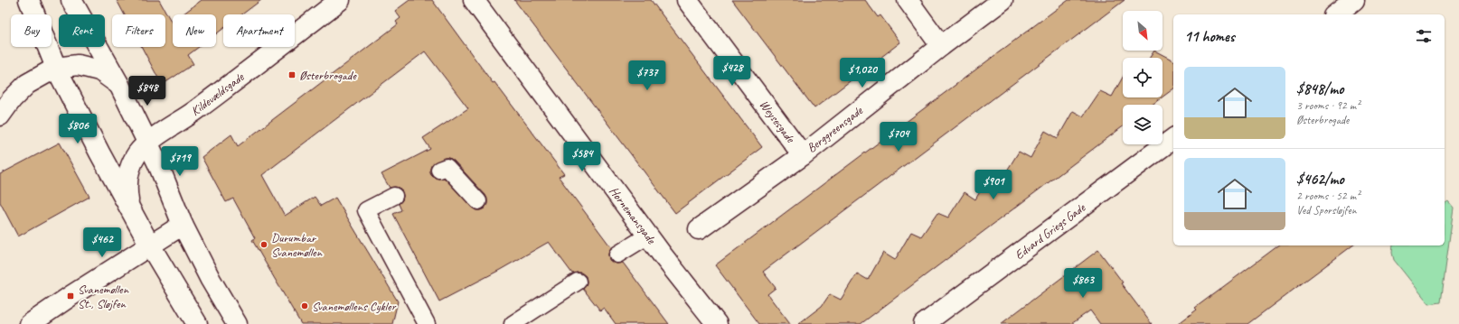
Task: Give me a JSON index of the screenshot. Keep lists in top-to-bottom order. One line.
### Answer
{"streets":{"street":["Kildevældsgade","Weysesgade","Berggreensgade","Hornemansgade","Edvard Griegs Gade"]},"crossings":[["Weysesgade","Berggreensgade"]],"places":{"transit":["Østerbrogade","Svanemøllen St., Sløjfen"],"other":["Durumbar Svanemøllen","Svanemøllens Cykler"]},"north":"bottom right","page":{"chip":["Buy","Rent","Filters","New","Apartment"],"heading":"11 homes","price":["$428","$1,020","$737","$848","$806","$704","$584","$719","$901","$462","$863"],"list":[{"name":"$848/mo","note":"3 rooms · 92 m² · Østerbrogade"},{"name":"$462/mo","note":"2 rooms · 52 m² · Ved Sporsløjfen"}]}}
